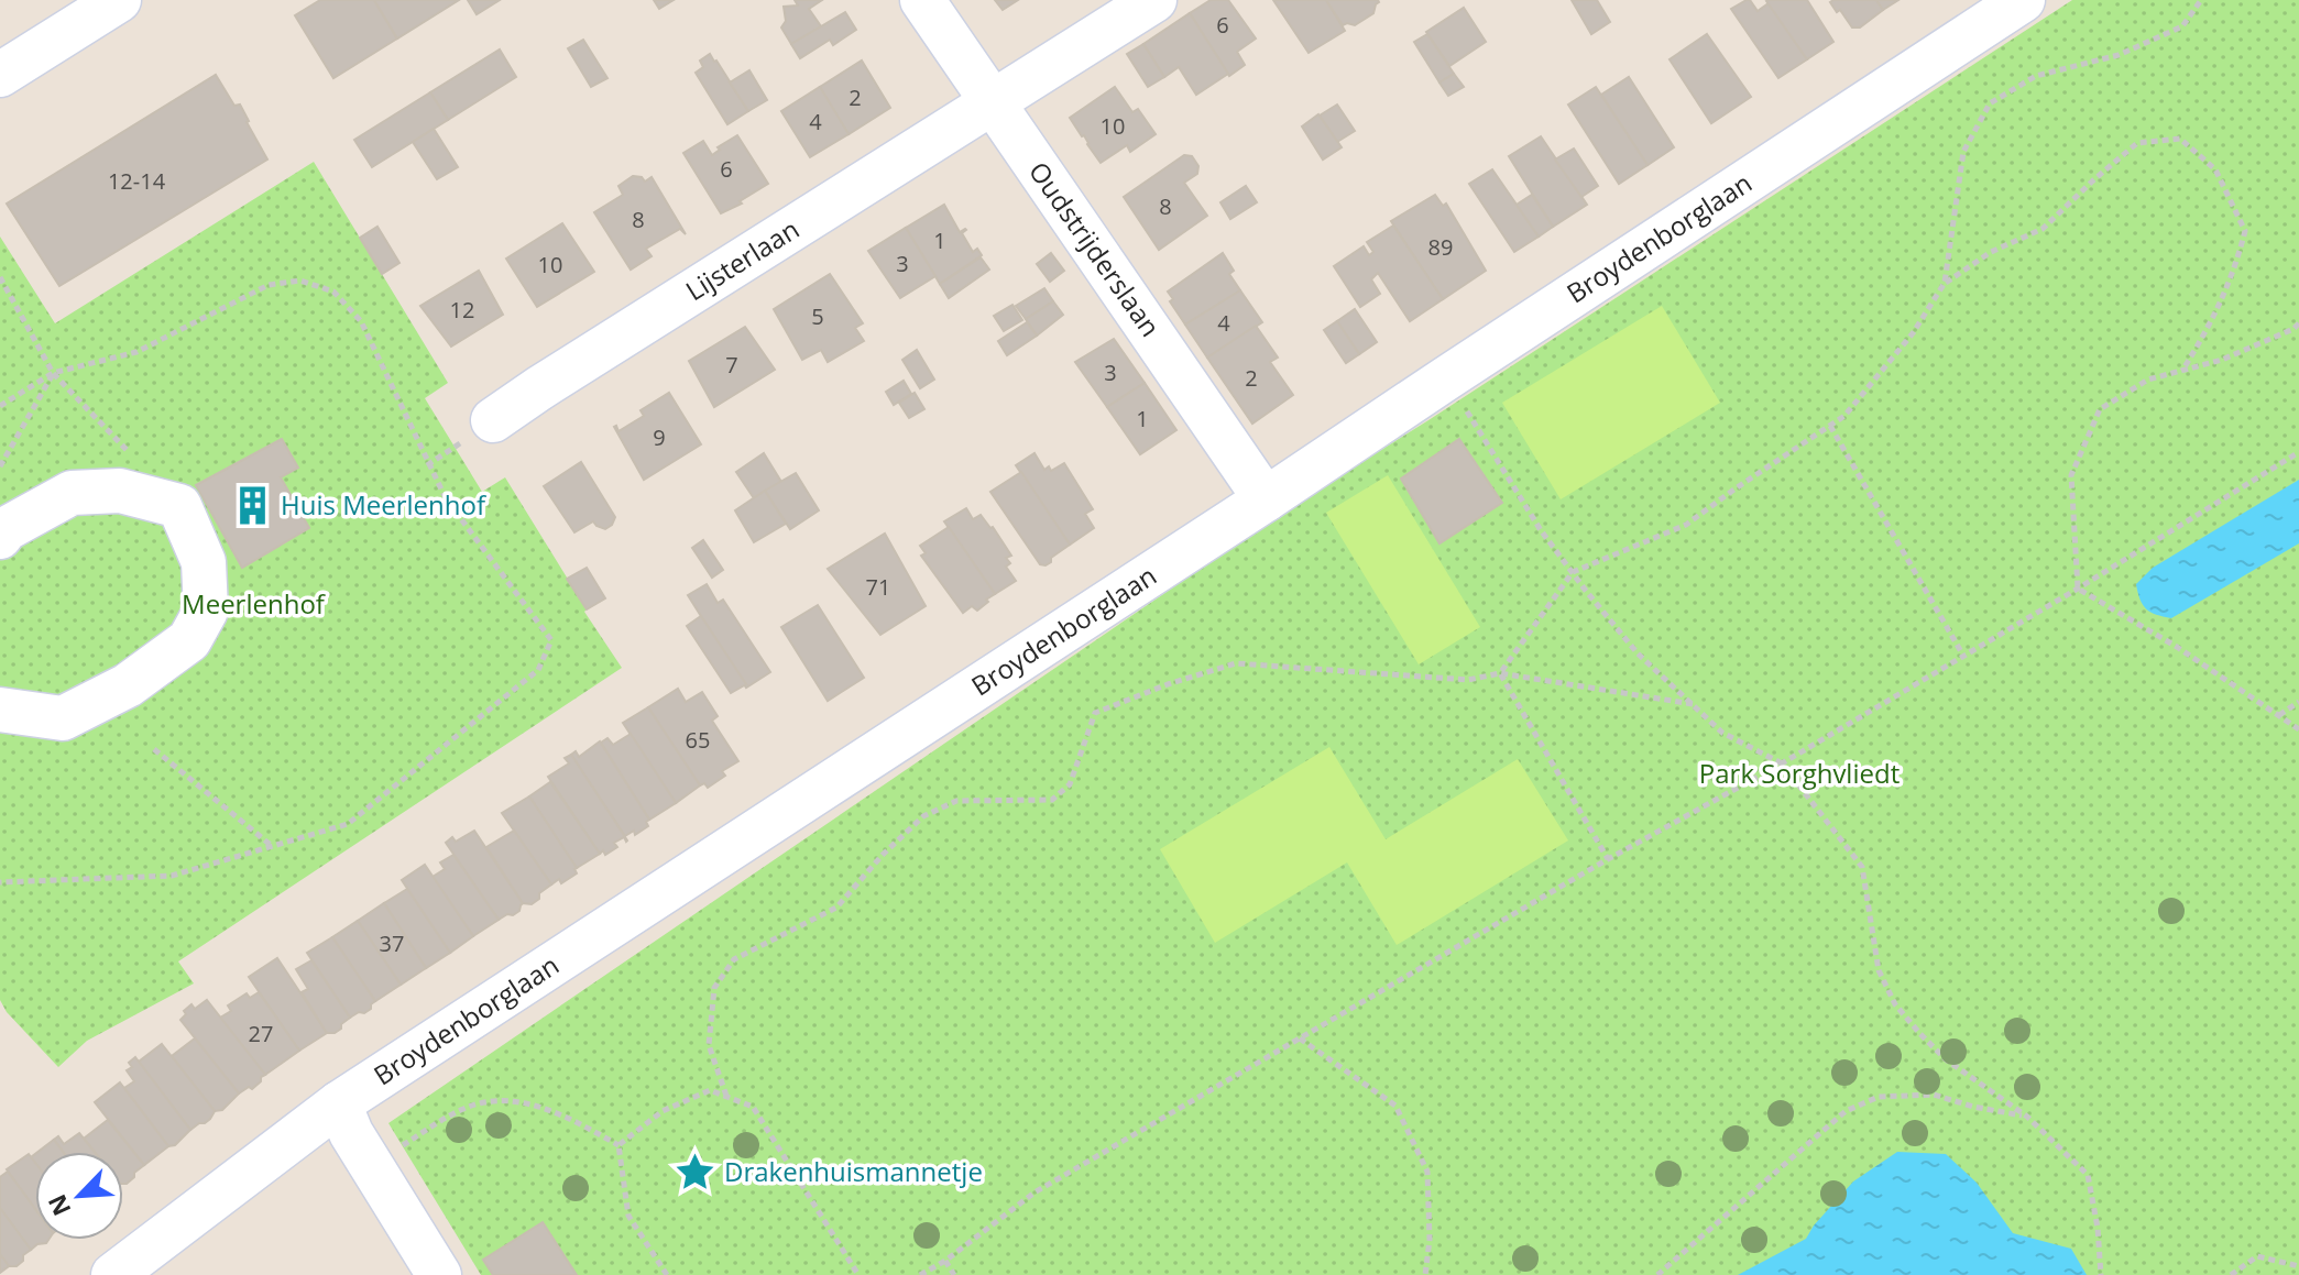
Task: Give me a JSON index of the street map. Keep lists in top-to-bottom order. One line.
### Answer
{"streets":{"street":["Broydenborglaan","Oudstrijderslaan","Lijsterlaan"]},"crossings":[["Broydenborglaan","Oudstrijderslaan"],["Oudstrijderslaan","Lijsterlaan"]],"parks":["Meerlenhof","Park Sorghvliedt"],"places":{"building":["Huis Meerlenhof"],"place":["Drakenhuismannetje"]},"house_numbers":["6","2","4","10","6","12-14","8","8","1","89","3","10","12","5","4","7","3","2","1","9","71","65","37","27"],"north":"bottom left"}
